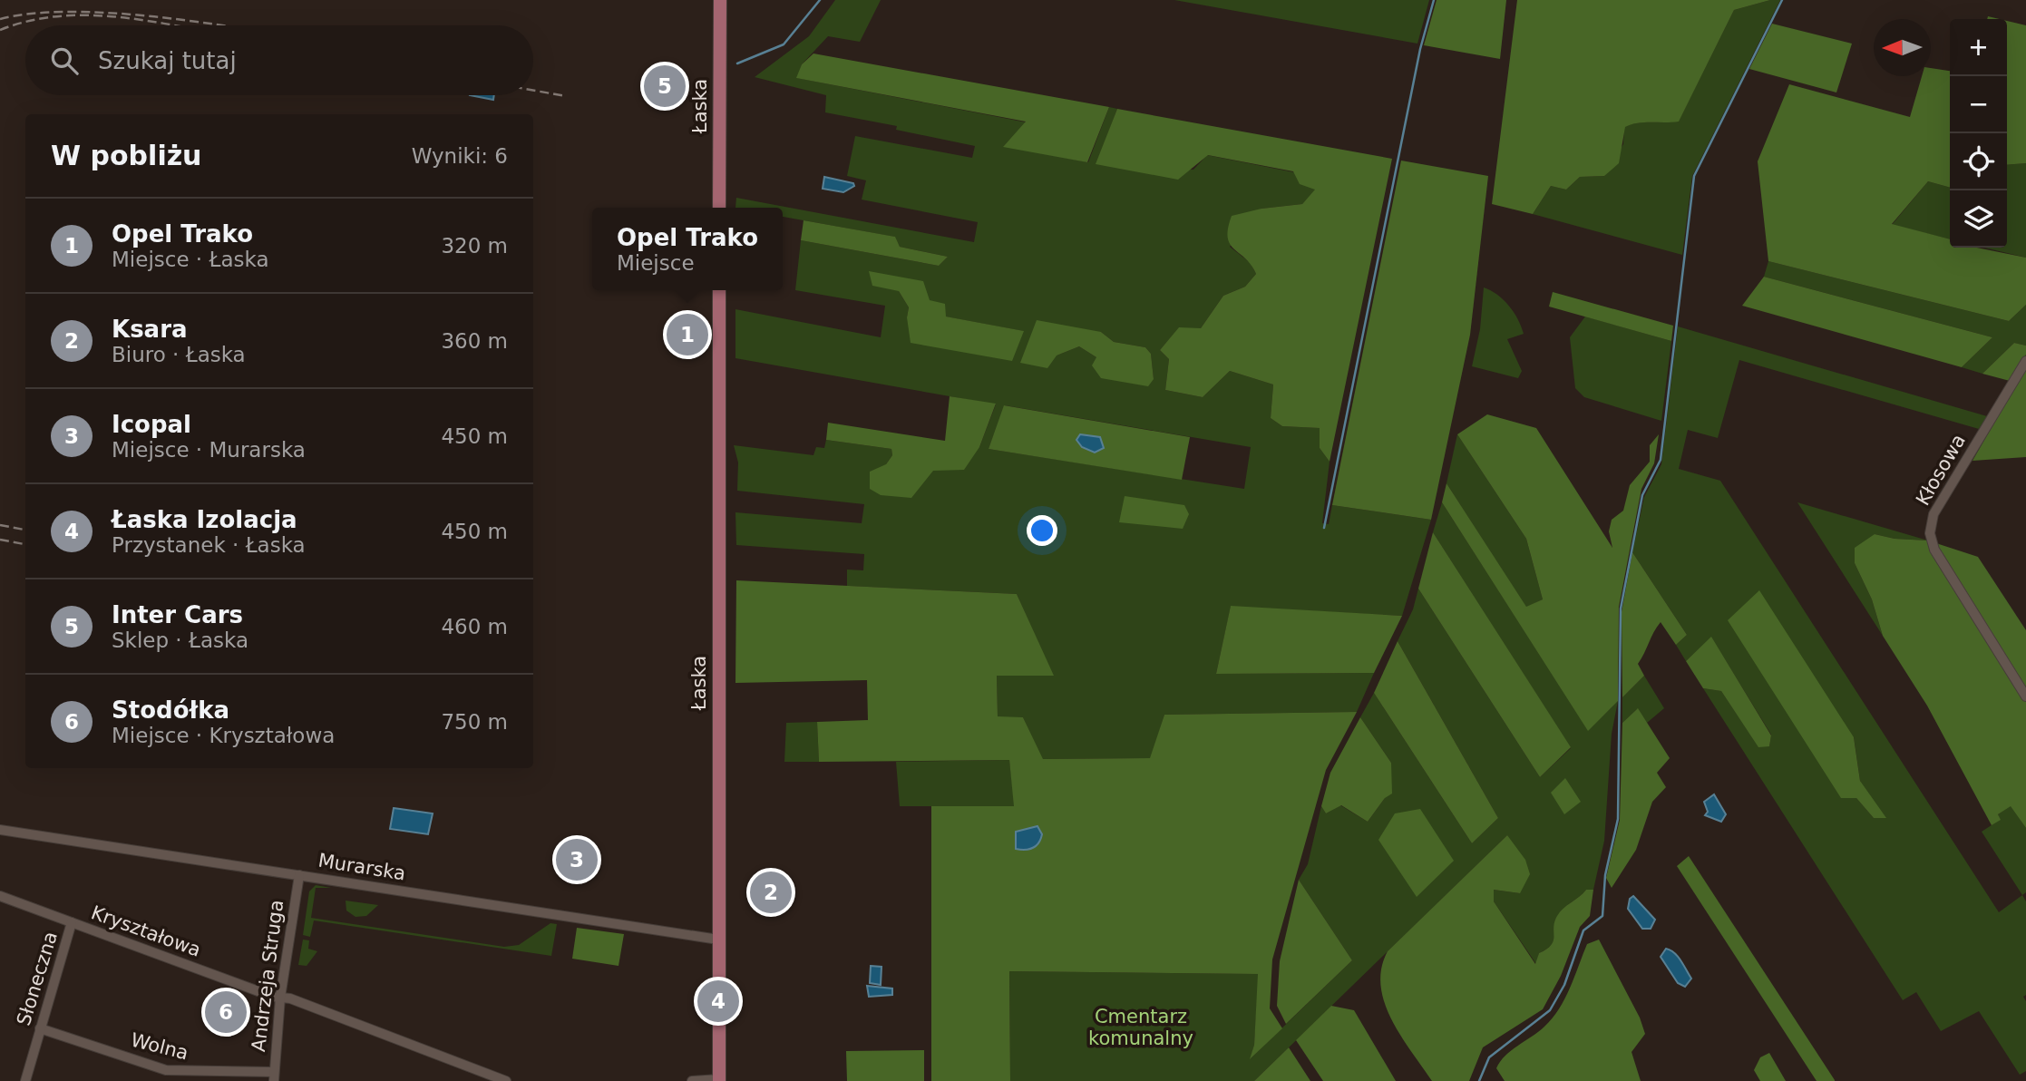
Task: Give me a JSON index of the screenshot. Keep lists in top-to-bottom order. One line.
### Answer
{"streets":{"main road":["Łaska"],"street":["Kłosowa","Murarska","Kryształowa","Andrzeja Struga","Słoneczna","Wolna"]},"crossings":[["Łaska","Murarska"],["Murarska","Andrzeja Struga"],["Kryształowa","Andrzeja Struga"],["Kryształowa","Słoneczna"],["Andrzeja Struga","Wolna"],["Słoneczna","Wolna"]],"parks":["Cmentarz komunalny"],"north":"left","page":{"map_buttons":["+","−"],"search":"Szukaj tutaj","pins":["5","1","3","2","4","6"],"heading":["W pobliżu","Wyniki: 6"],"list":[{"mark":"1","name":"Opel Trako","note":"Miejsce · Łaska","value":"320 m"},{"mark":"2","name":"Ksara","note":"Biuro · Łaska","value":"360 m"},{"mark":"3","name":"Icopal","note":"Miejsce · Murarska","value":"450 m"},{"mark":"4","name":"Łaska Izolacja","note":"Przystanek · Łaska","value":"450 m"},{"mark":"5","name":"Inter Cars","note":"Sklep · Łaska","value":"460 m"},{"mark":"6","name":"Stodółka","note":"Miejsce · Kryształowa","value":"750 m"}],"popup":["Opel Trako","Miejsce"]}}
